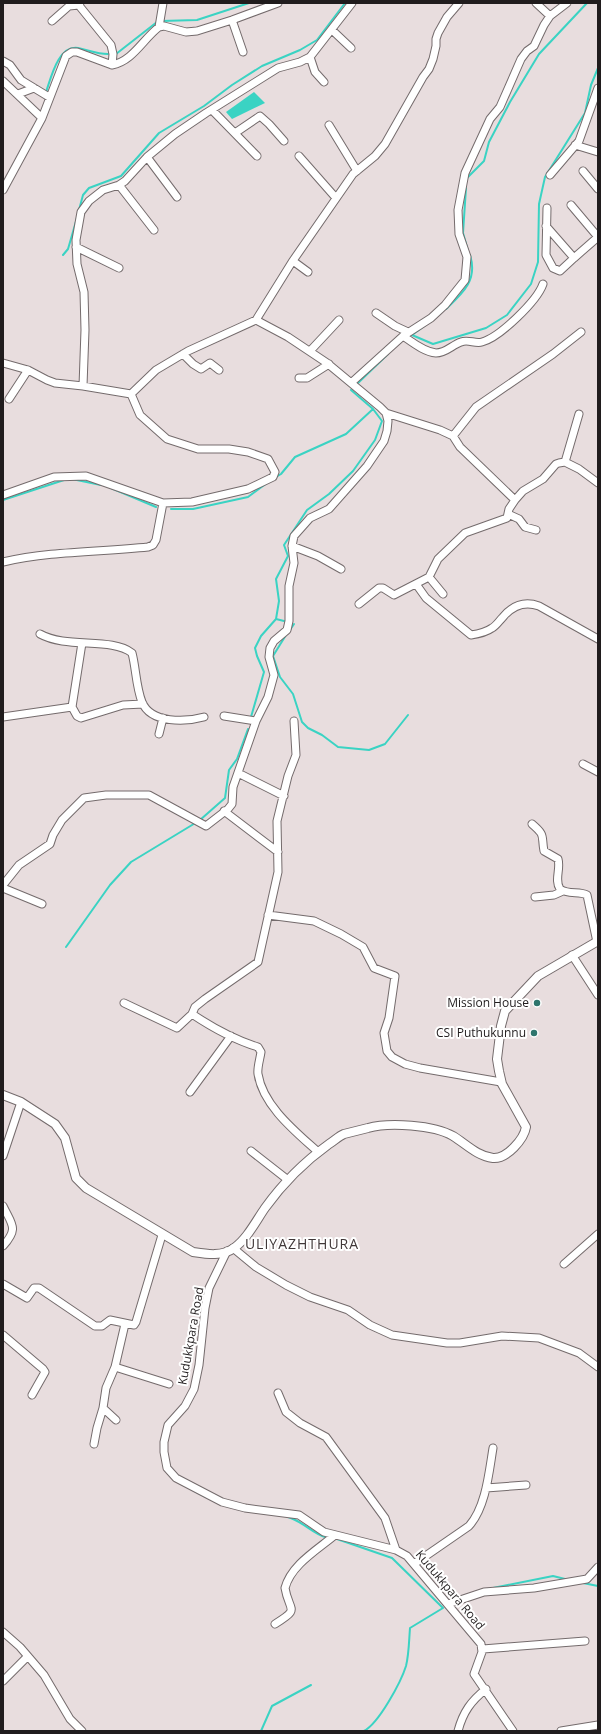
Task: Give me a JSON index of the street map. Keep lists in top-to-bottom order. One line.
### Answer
{"streets":{"street":["Kudukkpara Road"]},"districts":["ULIYAZHTHURA"],"places":["Mission House","CSI Puthukunnu"]}
